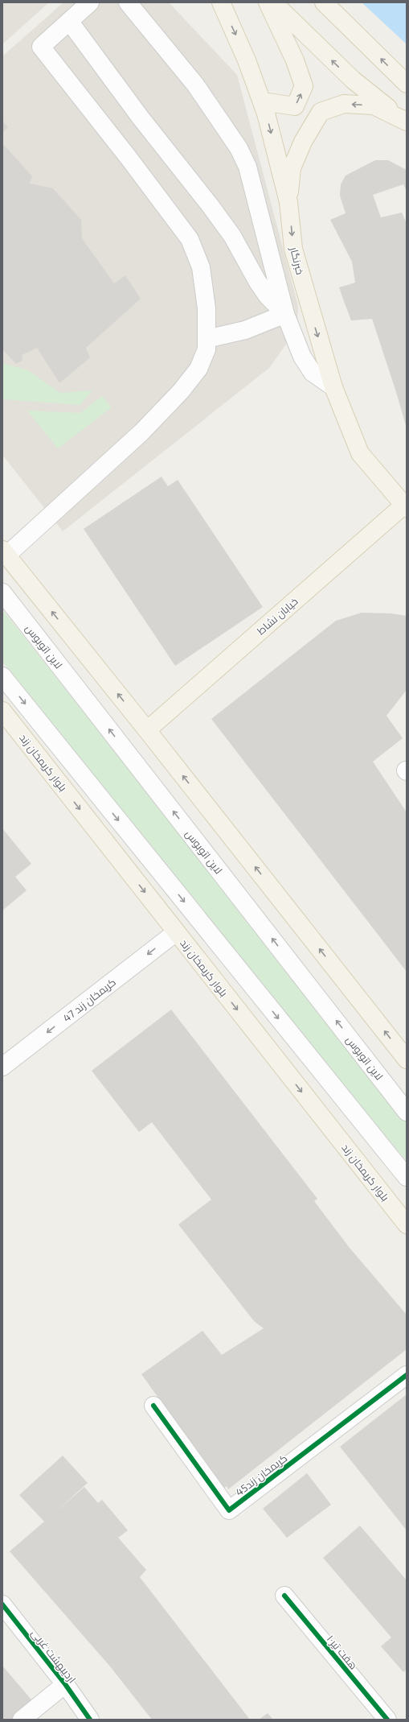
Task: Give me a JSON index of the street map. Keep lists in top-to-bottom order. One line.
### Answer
{"streets":{"main road":["خبرنگار","خیابان نشاط","بلوار کریمخان زند"],"street":["لاین اتوبوس","47 کریمخان زند","کریمخان زند45","۱۰هفت تیر","اردیبهشت غربی"]},"crossings":[["خبرنگار","خیابان نشاط"],["بلوار کریمخان زند","47 کریمخان زند"]],"one_way":["خبرنگار","47 کریمخان زند"]}
